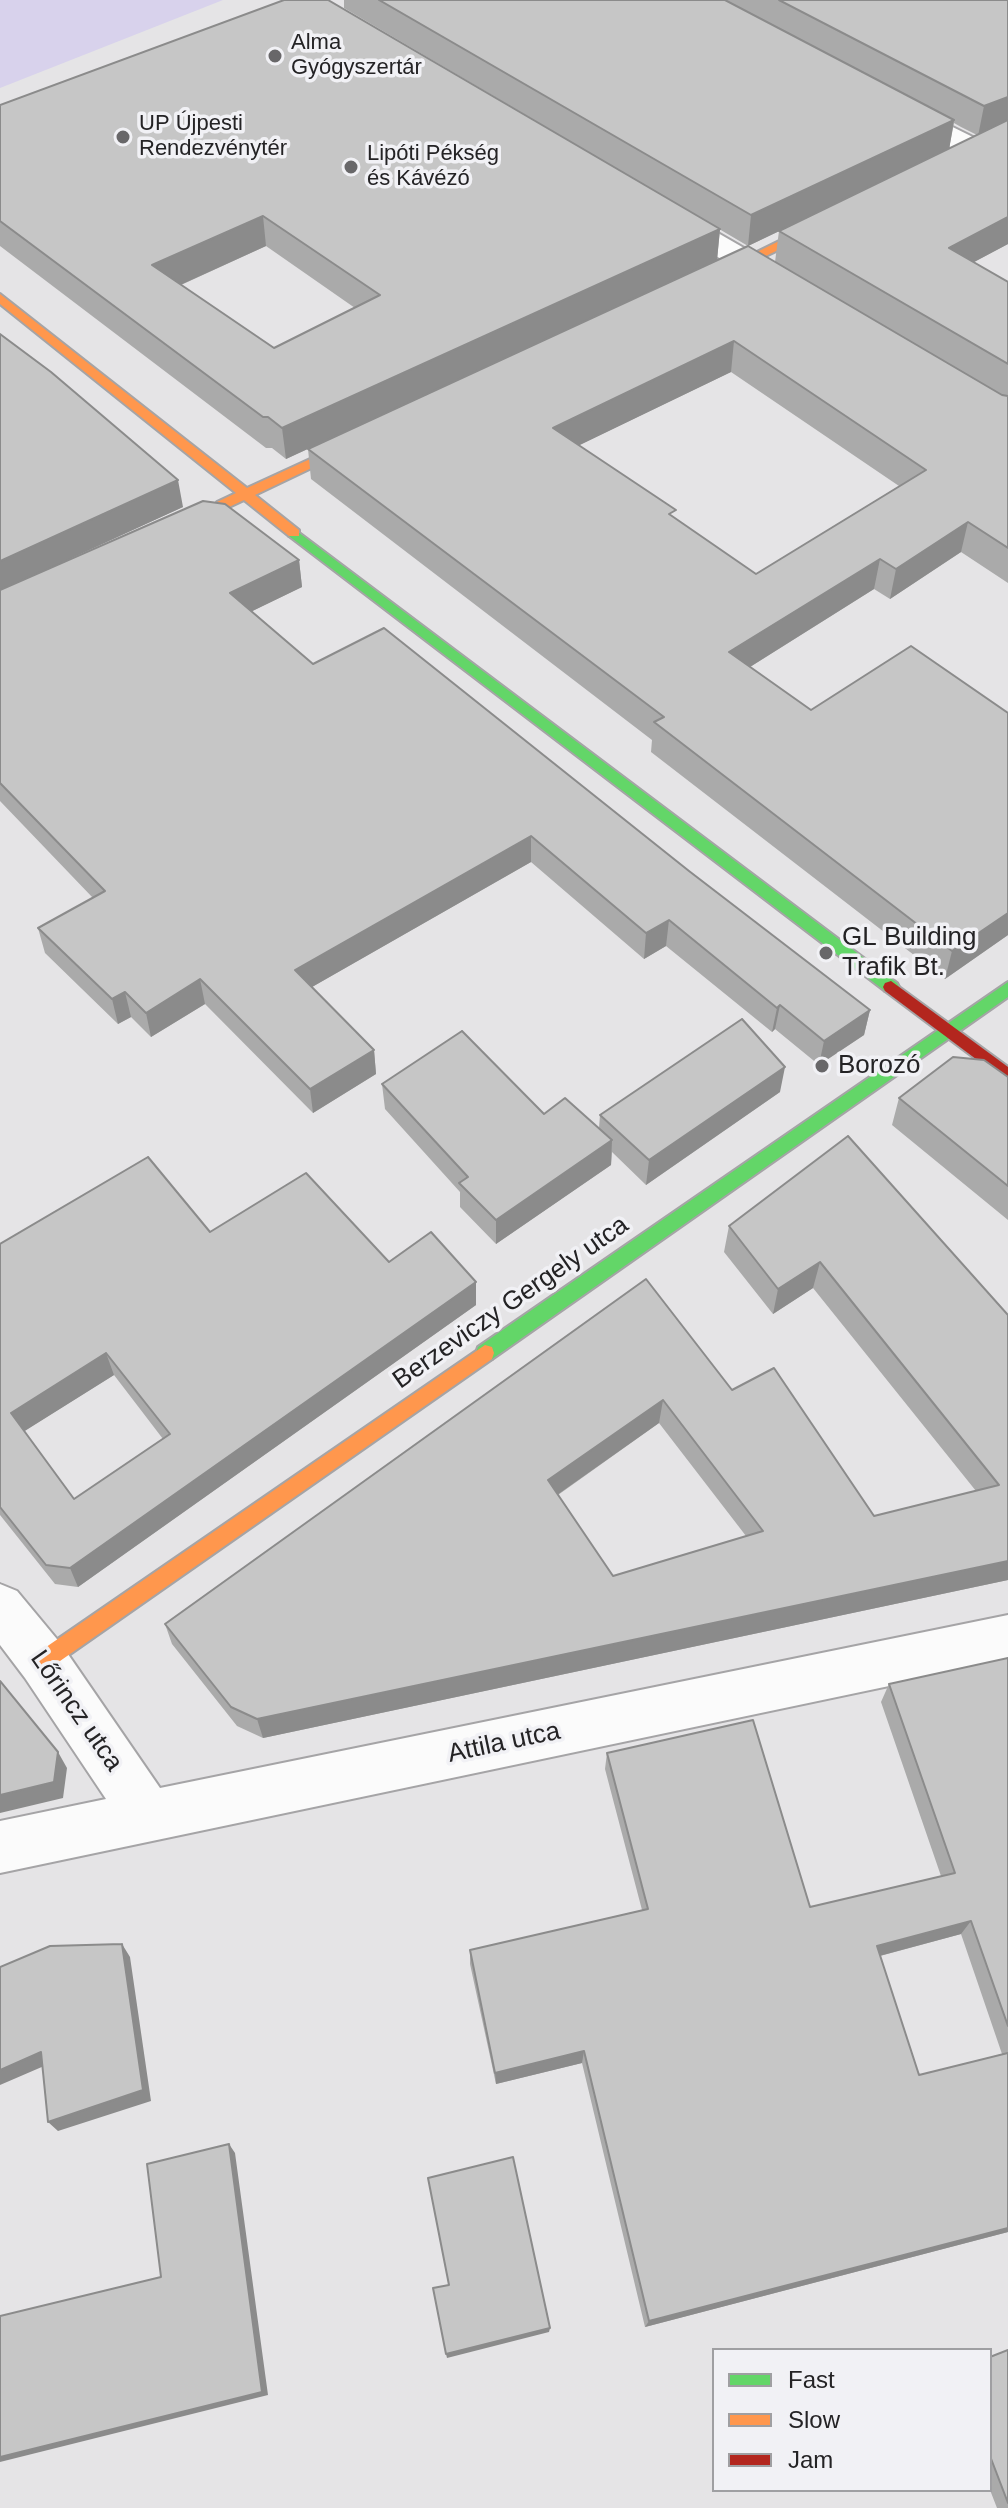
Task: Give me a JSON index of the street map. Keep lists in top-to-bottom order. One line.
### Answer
{"streets":{"street":["Berzeviczy Gergely utca","Lőrincz utca","Attila utca"]},"crossings":[["Berzeviczy Gergely utca","Lőrincz utca"],["Lőrincz utca","Attila utca"]],"places":["Alma Gyógyszertár","UP Újpesti Rendezvénytér","Lipóti Pékség és Kávézó","GL Building Trafik Bt.","Borozó"],"legend":["Fast","Slow","Jam"]}
